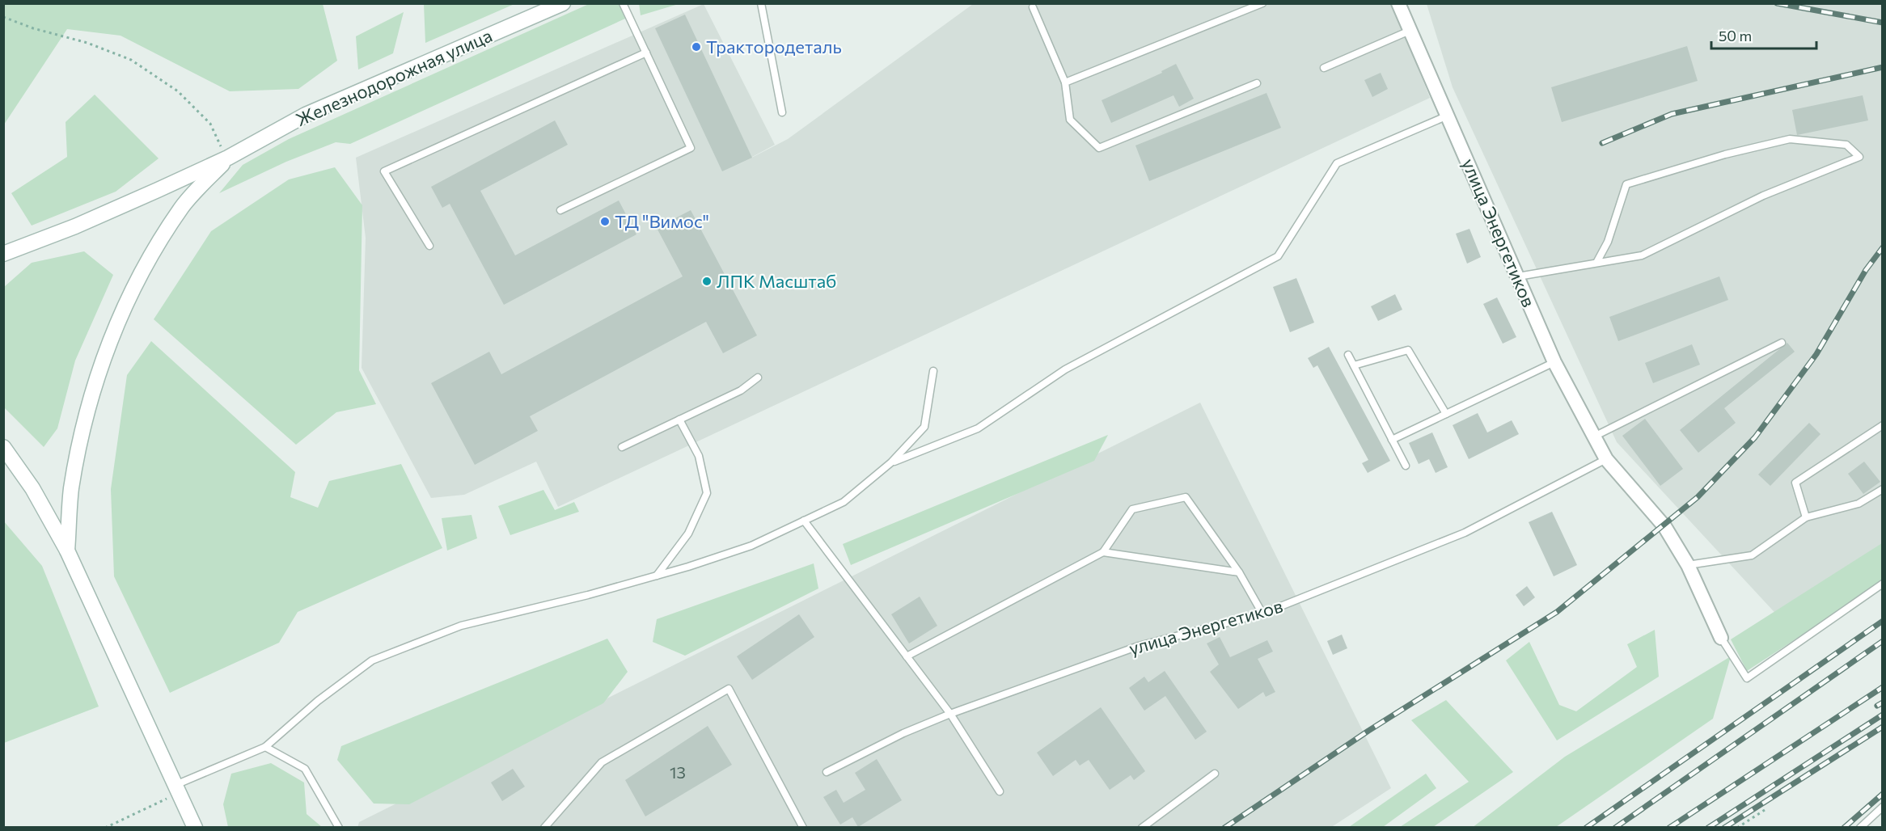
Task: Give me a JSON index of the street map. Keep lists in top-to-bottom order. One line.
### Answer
{"streets":{"street":["Железнодорожная улица","улица Энергетиков"]},"places":["Трактородеталь","ТД \"Вимос\"","ЛПК Масштаб"],"house_numbers":["13"],"scale_bar":"50 m"}
